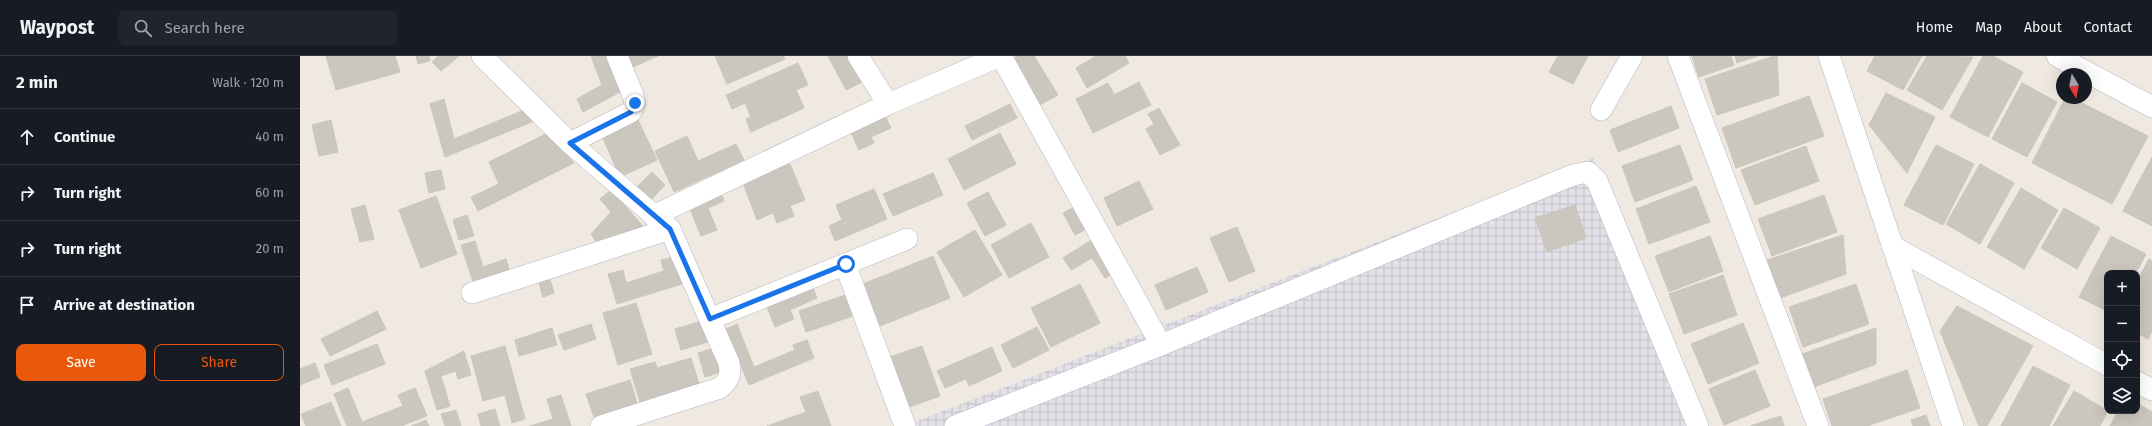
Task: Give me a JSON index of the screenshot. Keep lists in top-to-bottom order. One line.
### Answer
{"north":"bottom","page":{"header":"Waypost","search":"Search here","nav":["Home","Map","About","Contact"],"heading":["2 min","Walk · 120 m"],"list":[["Continue","40 m"],["Turn right","60 m"],["Turn right","20 m"],"Arrive at destination"],"map_buttons":["+","−"],"buttons":["Save","Share"]}}
